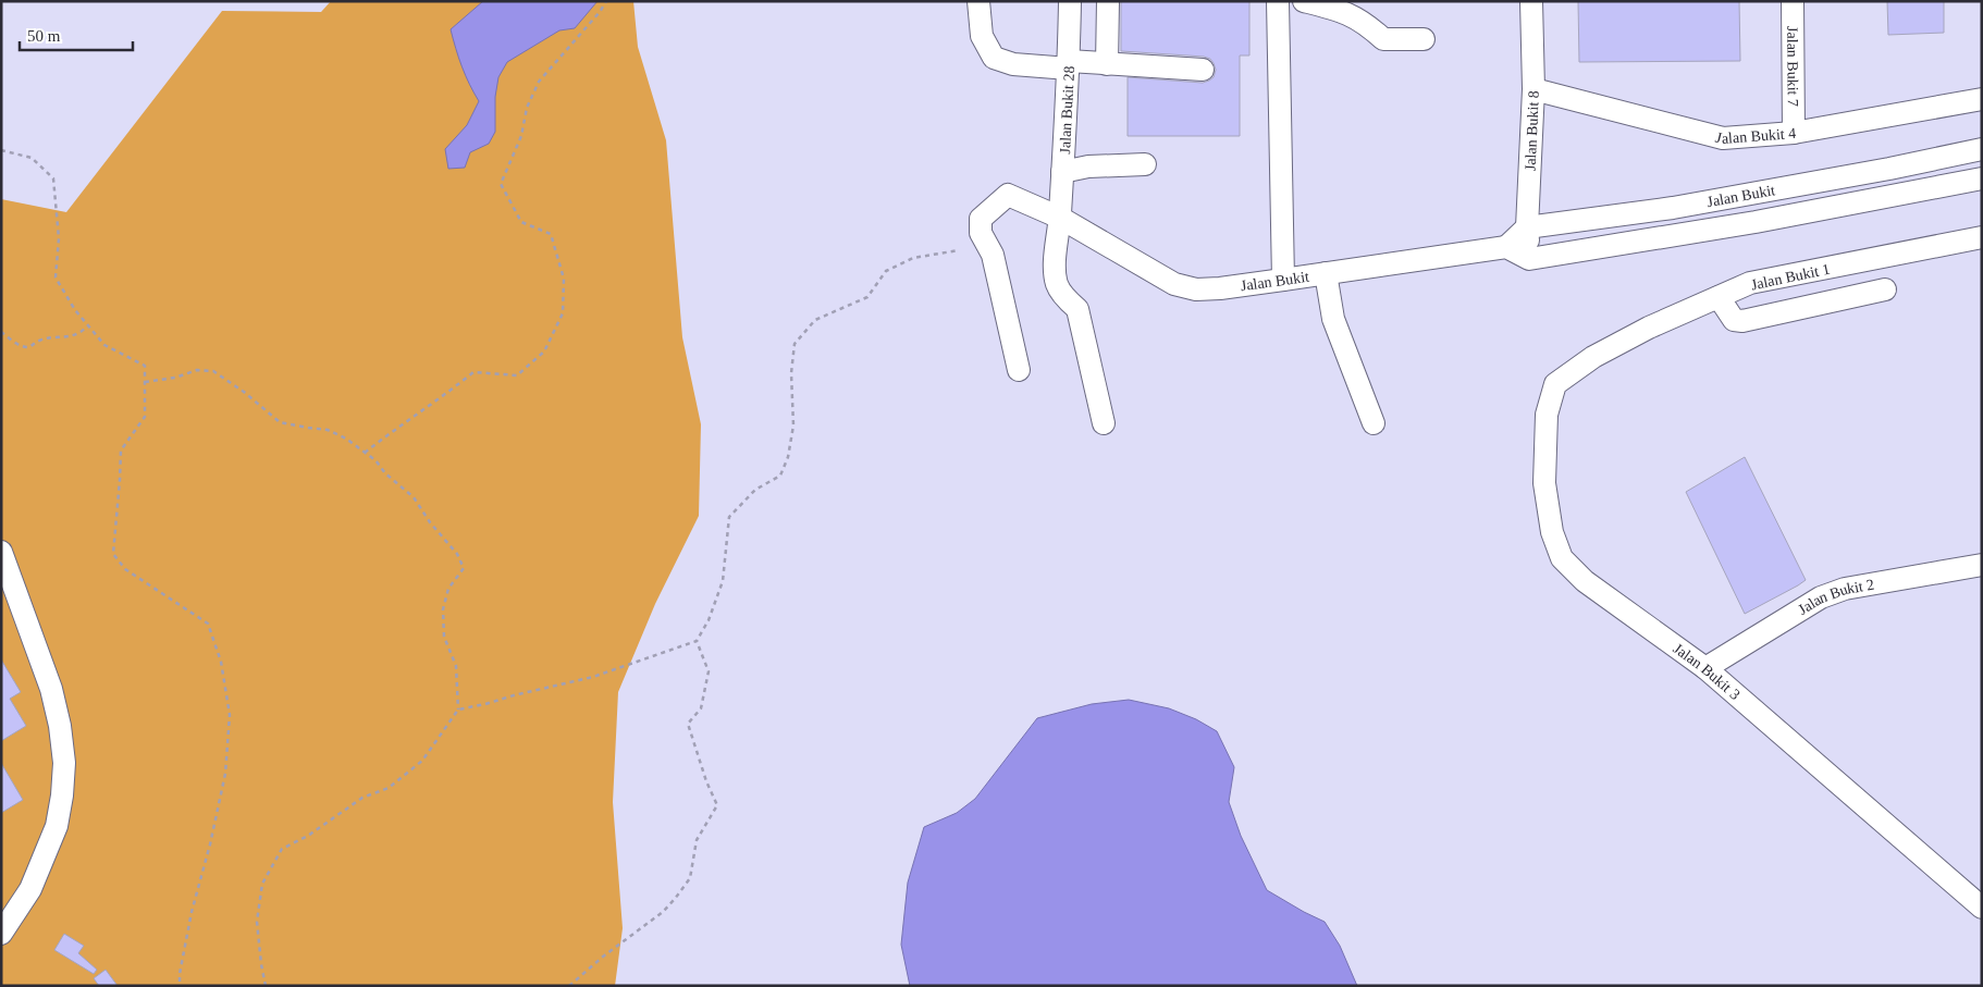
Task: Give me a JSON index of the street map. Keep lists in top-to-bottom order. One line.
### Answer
{"streets":{"street":["Jalan Bukit 7","Jalan Bukit 28","Jalan Bukit 8","Jalan Bukit 4","Jalan Bukit","Jalan Bukit 1","Jalan Bukit 2","Jalan Bukit 3"]},"crossings":[["Jalan Bukit 7","Jalan Bukit 4"],["Jalan Bukit 28","Jalan Bukit"],["Jalan Bukit 8","Jalan Bukit 4"],["Jalan Bukit 8","Jalan Bukit"],["Jalan Bukit 1","Jalan Bukit 3"],["Jalan Bukit 2","Jalan Bukit 3"]],"scale_bar":"50 m"}
